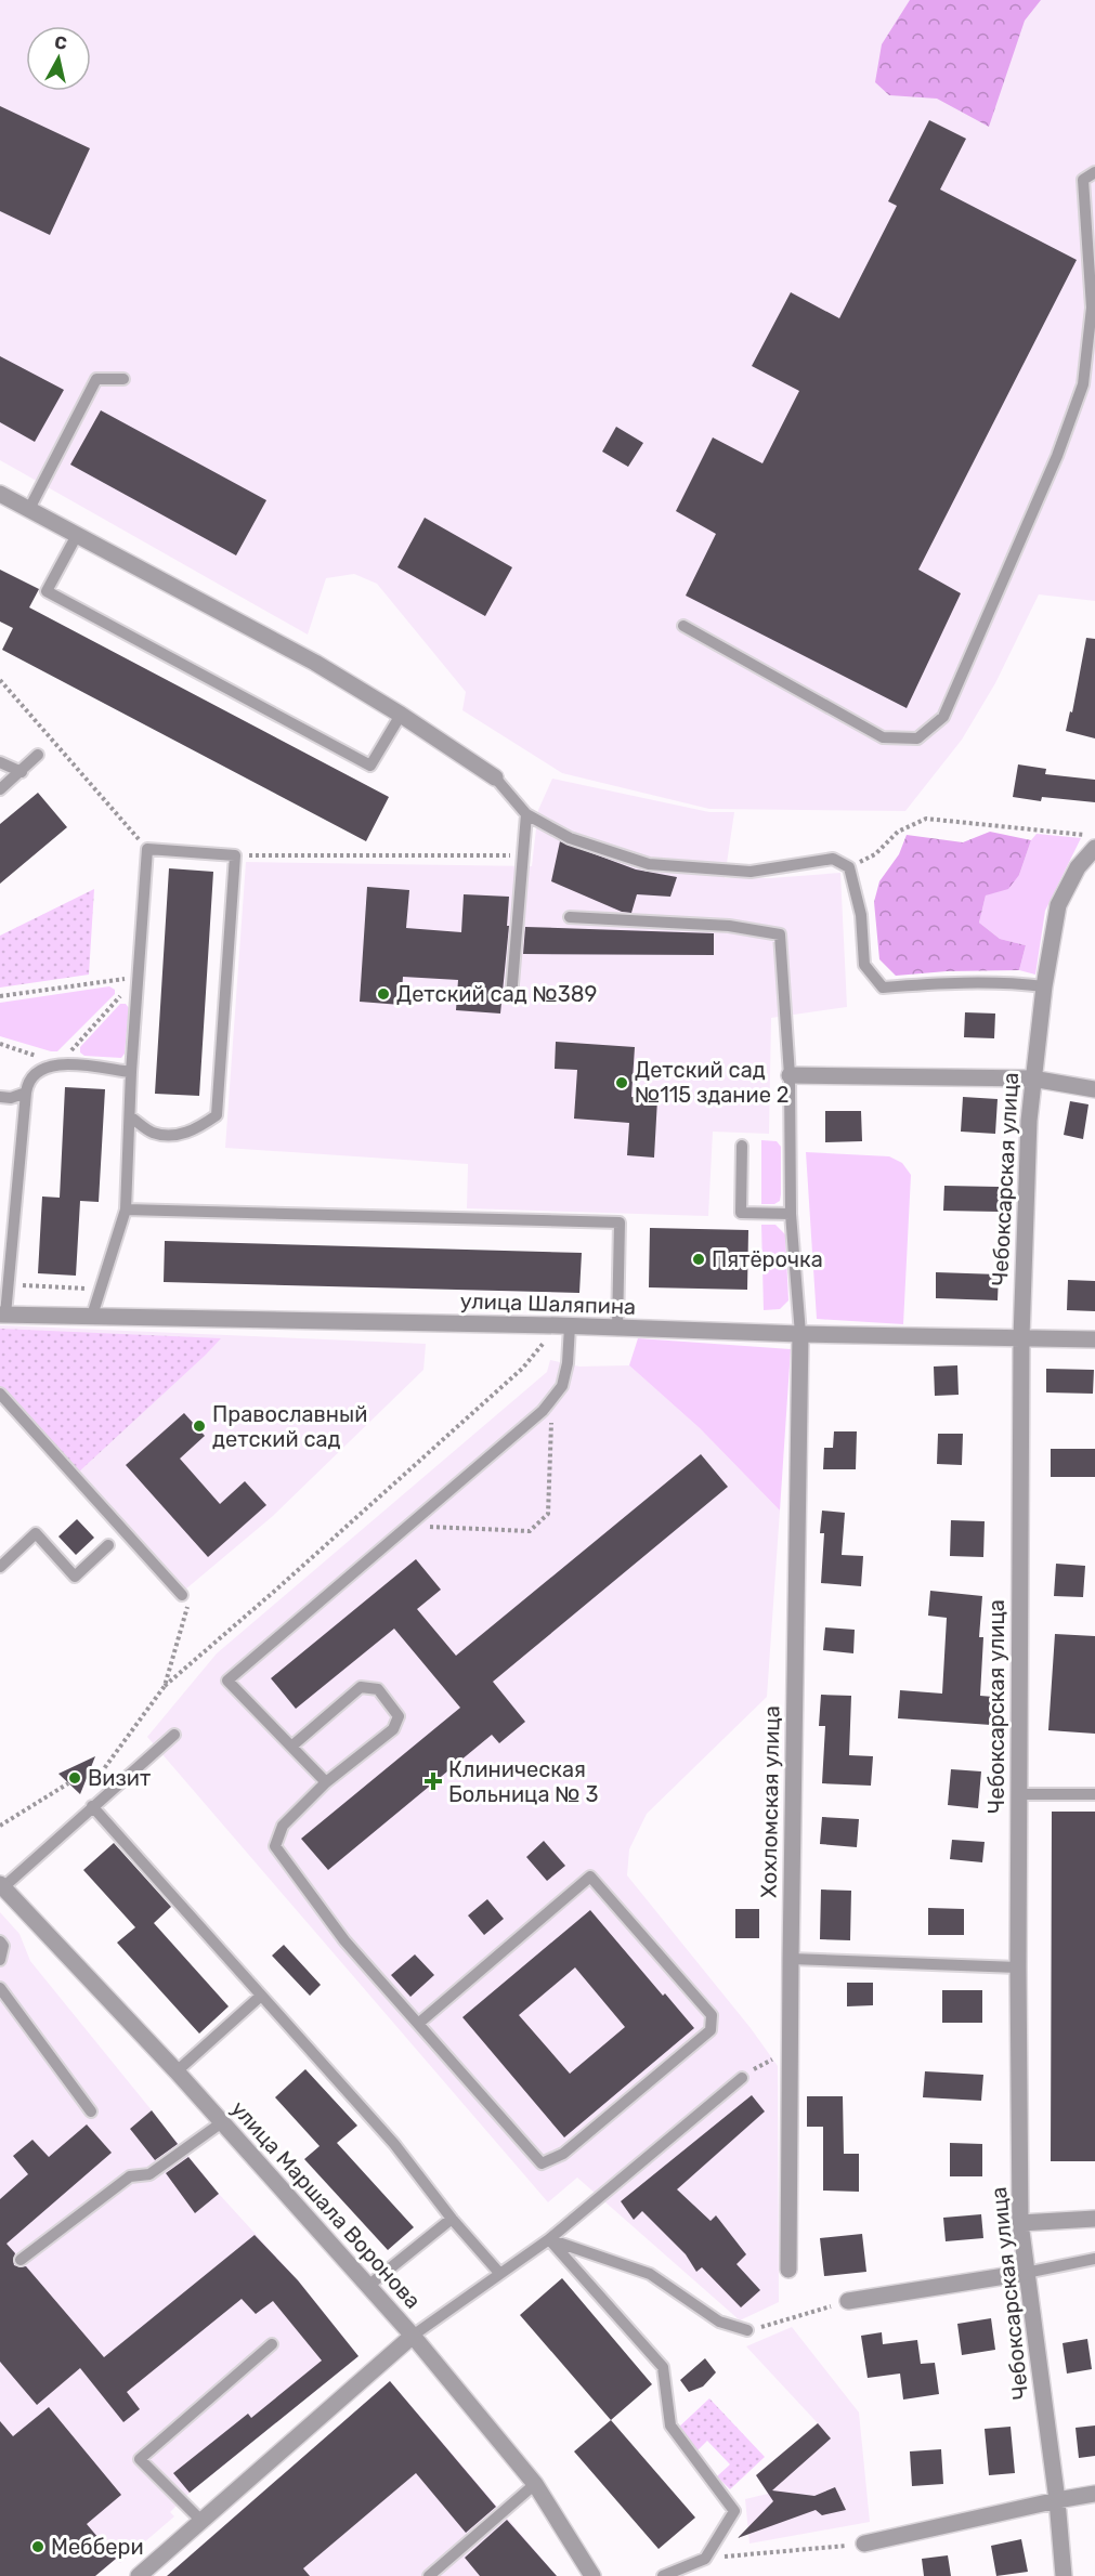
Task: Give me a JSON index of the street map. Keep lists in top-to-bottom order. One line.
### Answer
{"streets":{"street":["Чебоксарская улица","улица Шаляпина","Хохломская улица","улица Маршала Воронова"]},"crossings":[["Чебоксарская улица","улица Шаляпина"],["улица Шаляпина","Хохломская улица"]],"places":{"other":["Детский сад №389","Детский сад №115 здание 2","Пятёрочка","Православный детский сад","Визит","Меббери"],"health":["Клиническая Больница № 3"]},"north":"top"}
